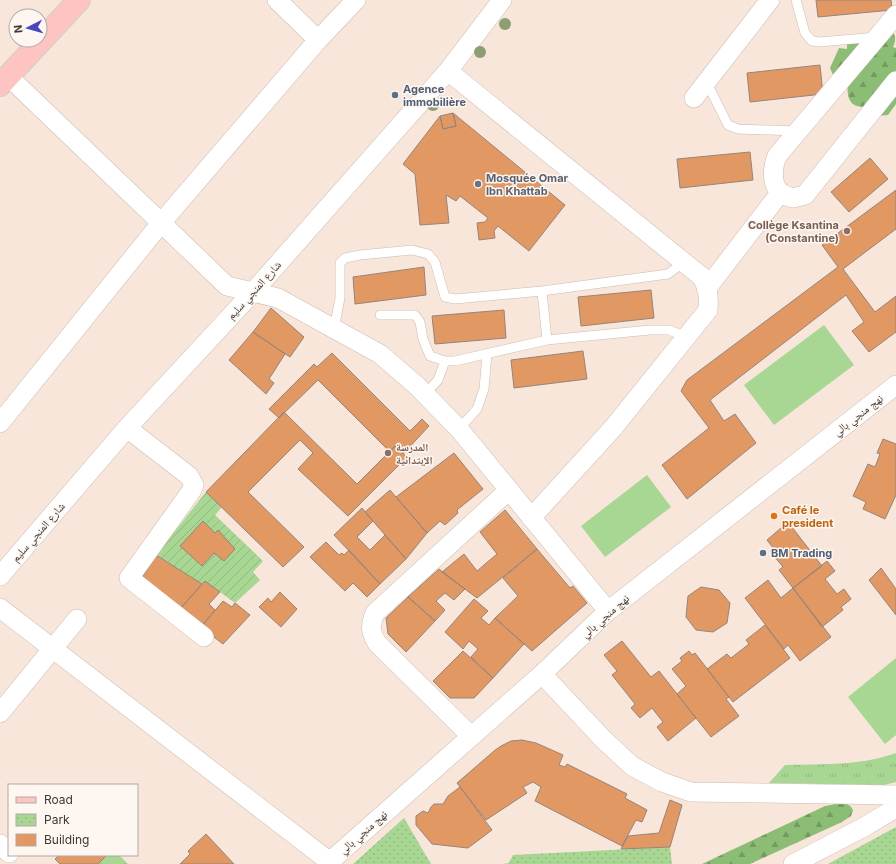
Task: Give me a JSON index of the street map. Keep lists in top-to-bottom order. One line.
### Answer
{"streets":{"street":["شارع المنجي سليم","نهج منجي بالي"]},"places":["Agence immobilière","Mosquée Omar Ibn Khattab","Collège Ksantina (Constantine)","المدرسة الإبتدائية","Café le president","BM Trading"],"legend":["Road","Park","Building"],"north":"left"}
